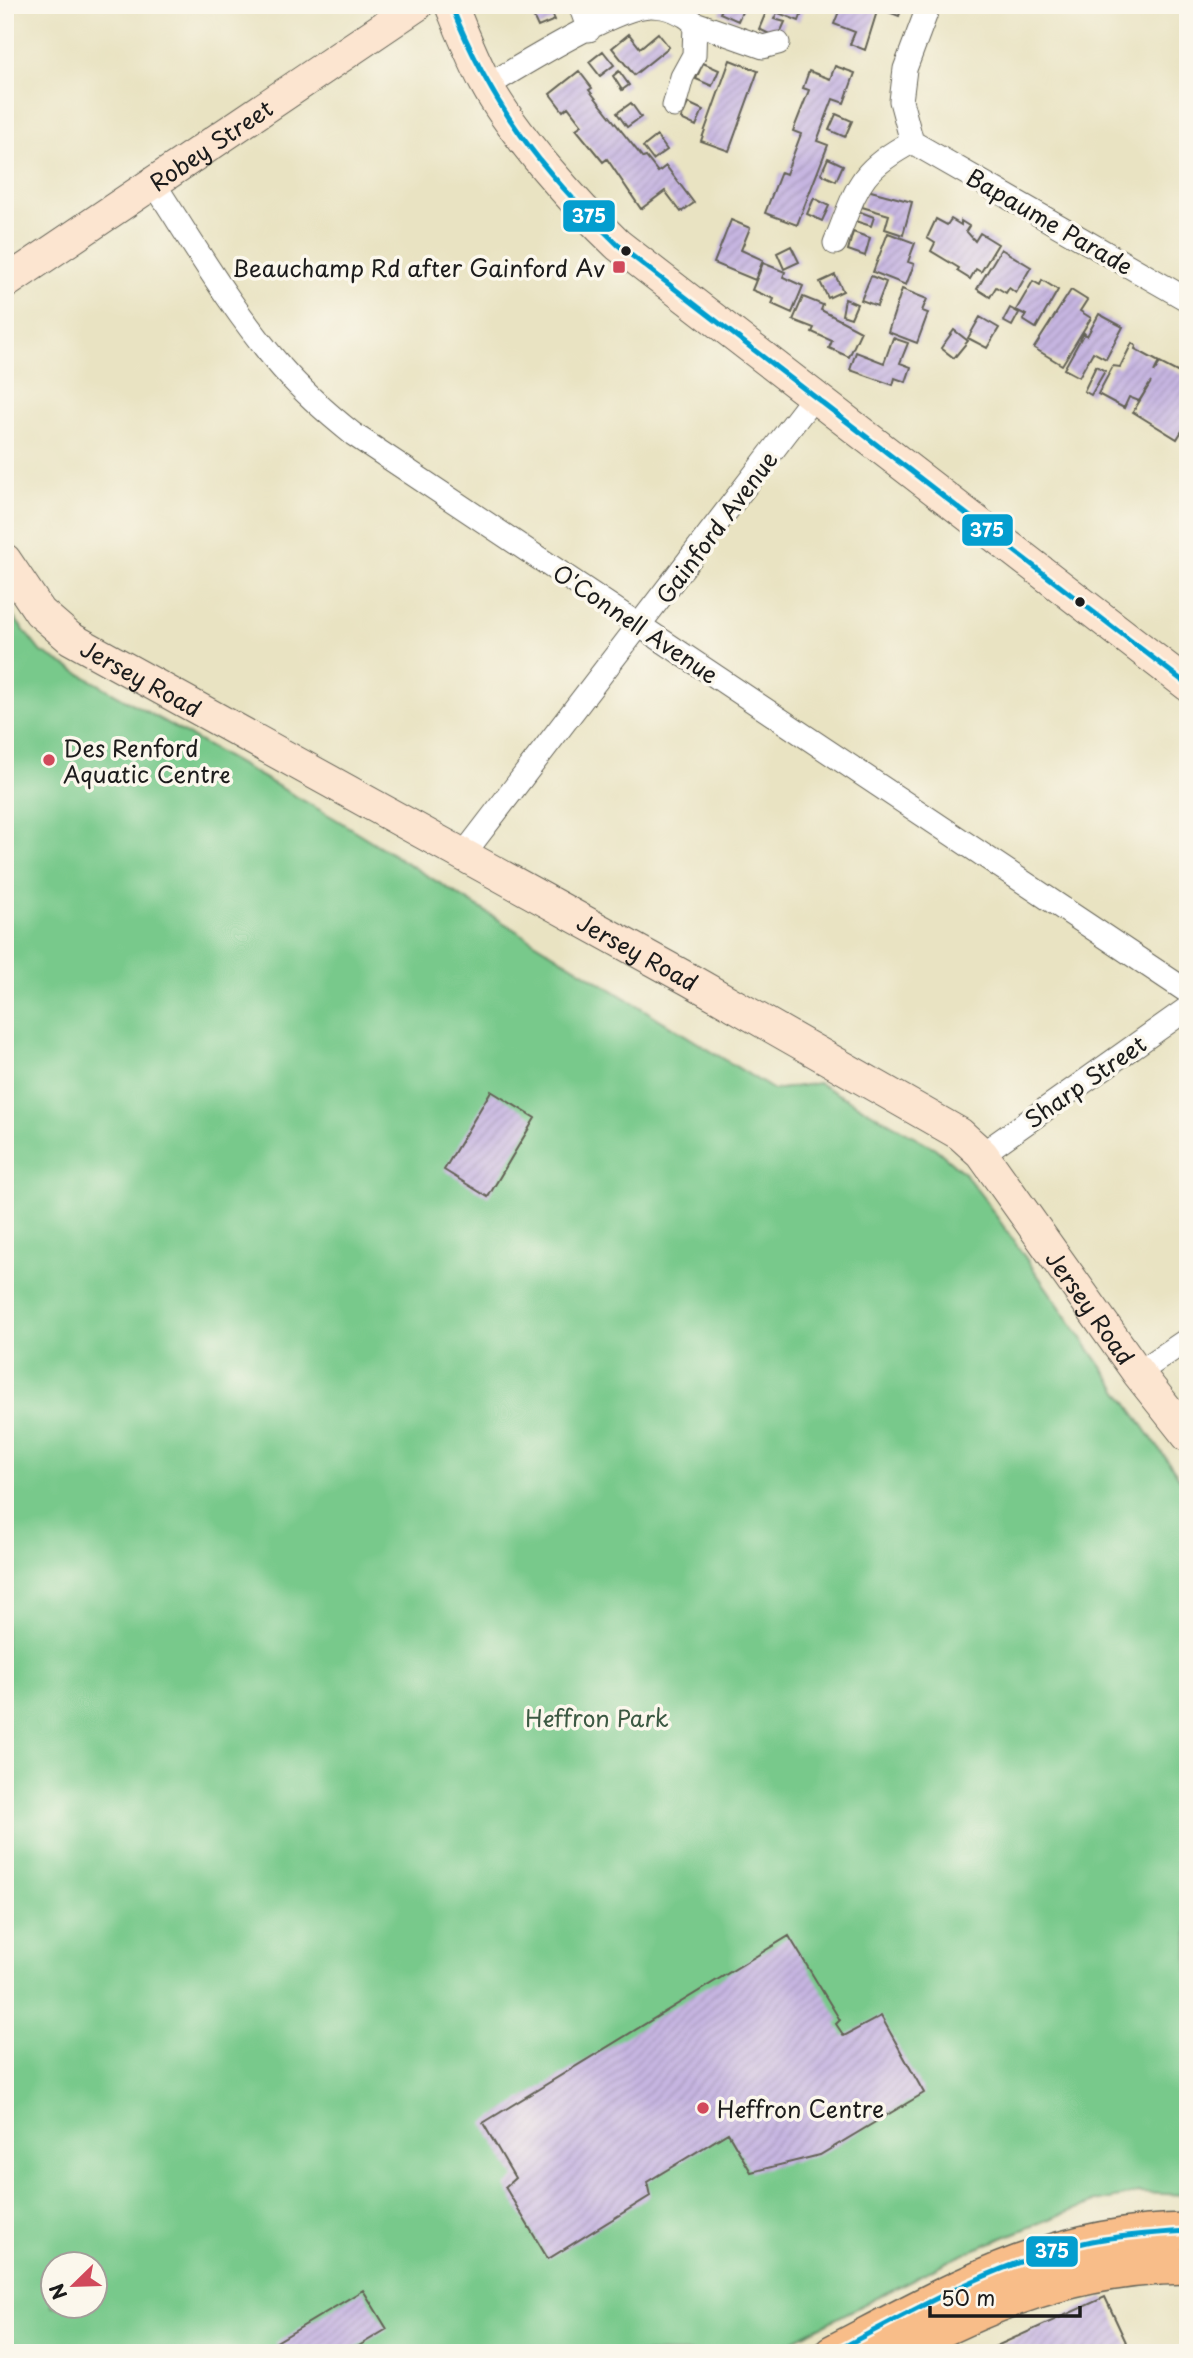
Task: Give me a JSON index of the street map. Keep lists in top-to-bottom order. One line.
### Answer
{"streets":{"street":["Robey Street","Bapaume Parade","Gainford Avenue","O'Connell Avenue","Jersey Road","Sharp Street"]},"crossings":[["Robey Street","O'Connell Avenue"],["Gainford Avenue","O'Connell Avenue"],["Gainford Avenue","Jersey Road"],["Jersey Road","Sharp Street"]],"parks":["Heffron Park"],"places":{"transit":["Beauchamp Rd after Gainford Av"],"other":["Des Renford Aquatic Centre","Heffron Centre"]},"lines":["transit line 375"],"scale_bar":"50 m","north":"bottom left"}
